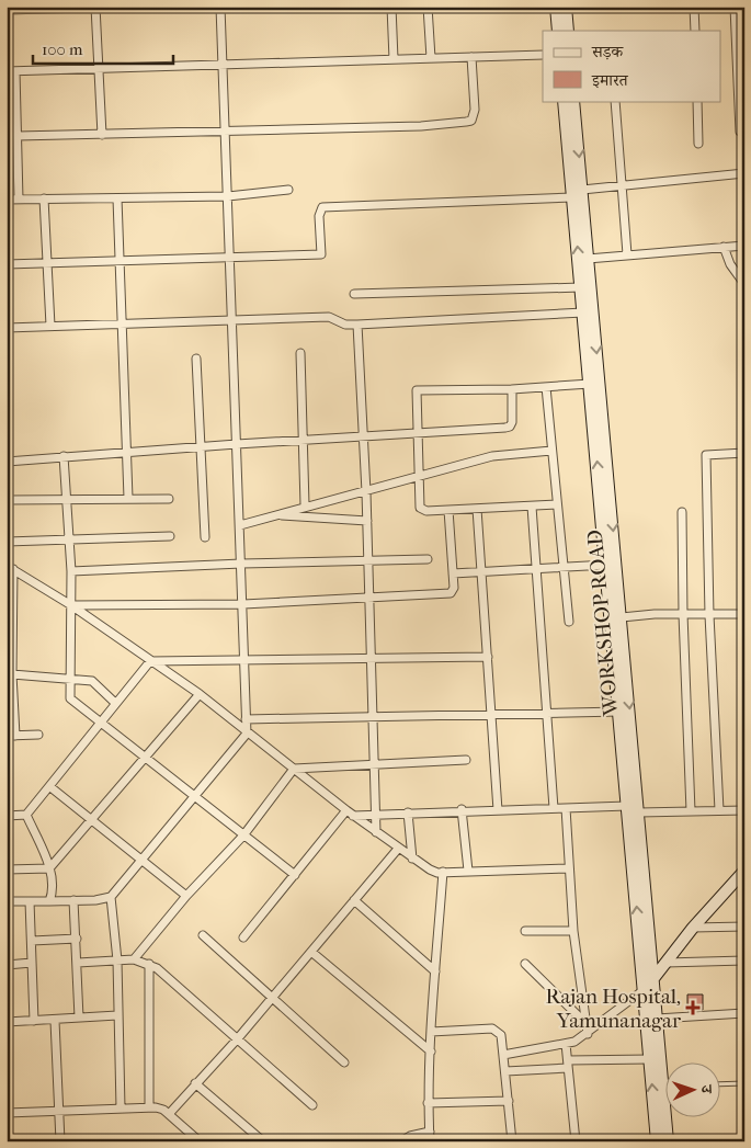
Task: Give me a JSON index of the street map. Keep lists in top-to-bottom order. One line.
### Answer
{"streets":{"main road":["WORKSHOP ROAD"]},"places":{"health":["Rajan Hospital, Yamunanagar"]},"legend":["सड़क","इमारत"],"scale_bar":"100 m","north":"right"}
